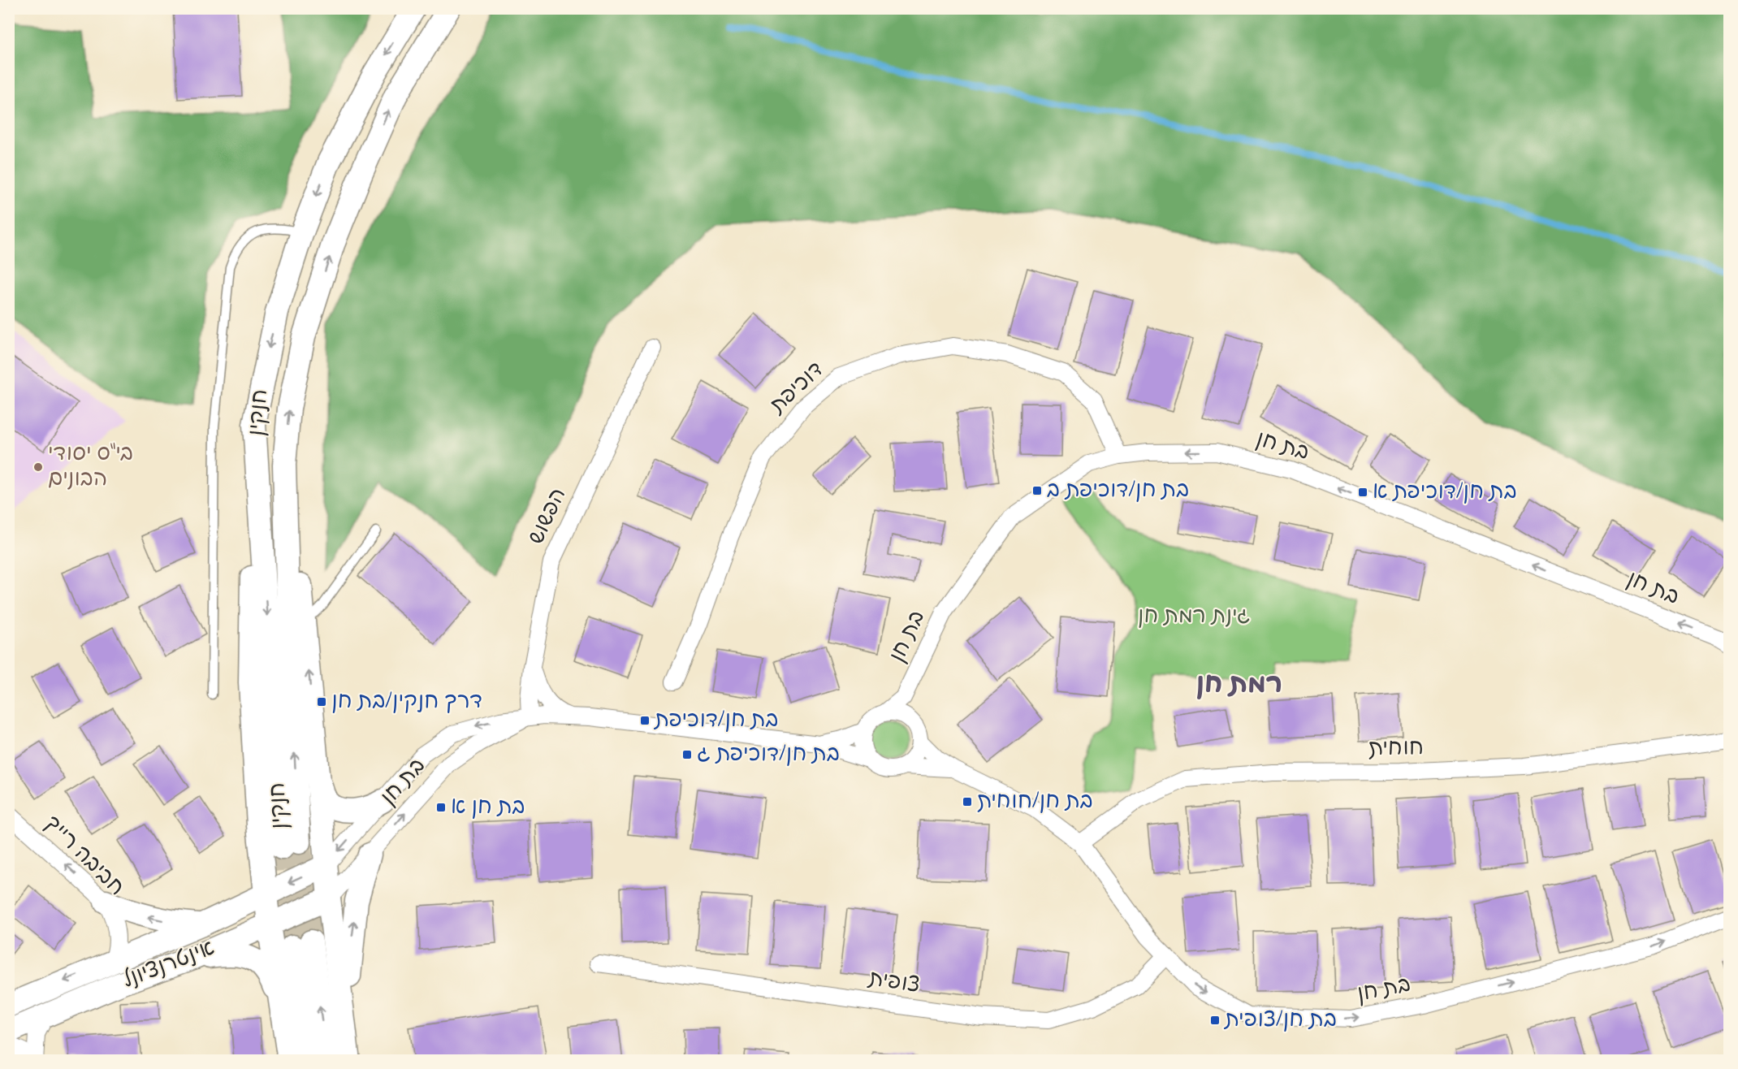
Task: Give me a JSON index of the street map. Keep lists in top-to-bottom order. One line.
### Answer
{"streets":{"main road":["חנקין","אינטרנציונל"],"street":["דוכיפת","בת חן","הפשוש","חוחית","חביבה רייך","צופית"]},"crossings":[["דוכיפת","בת חן"],["בת חן","הפשוש"],["בת חן","חוחית"],["בת חן","אינטרנציונל"],["בת חן","צופית"],["חביבה רייך","אינטרנציונל"]],"one_way":["חביבה רייך"],"districts":["רמת חן"],"parks":["גינת רמת חן"],"places":{"other":["בי\"ס יסודי הבונים"],"transit":["בת חן/דוכיפת ב","בת חן/דוכיפת א","דרך חנקין/בת חן","בת חן/דוכיפת","בת חן/דוכיפת ג","בת חן/חוחית","בת חן א","בת חן/צופית"]}}
